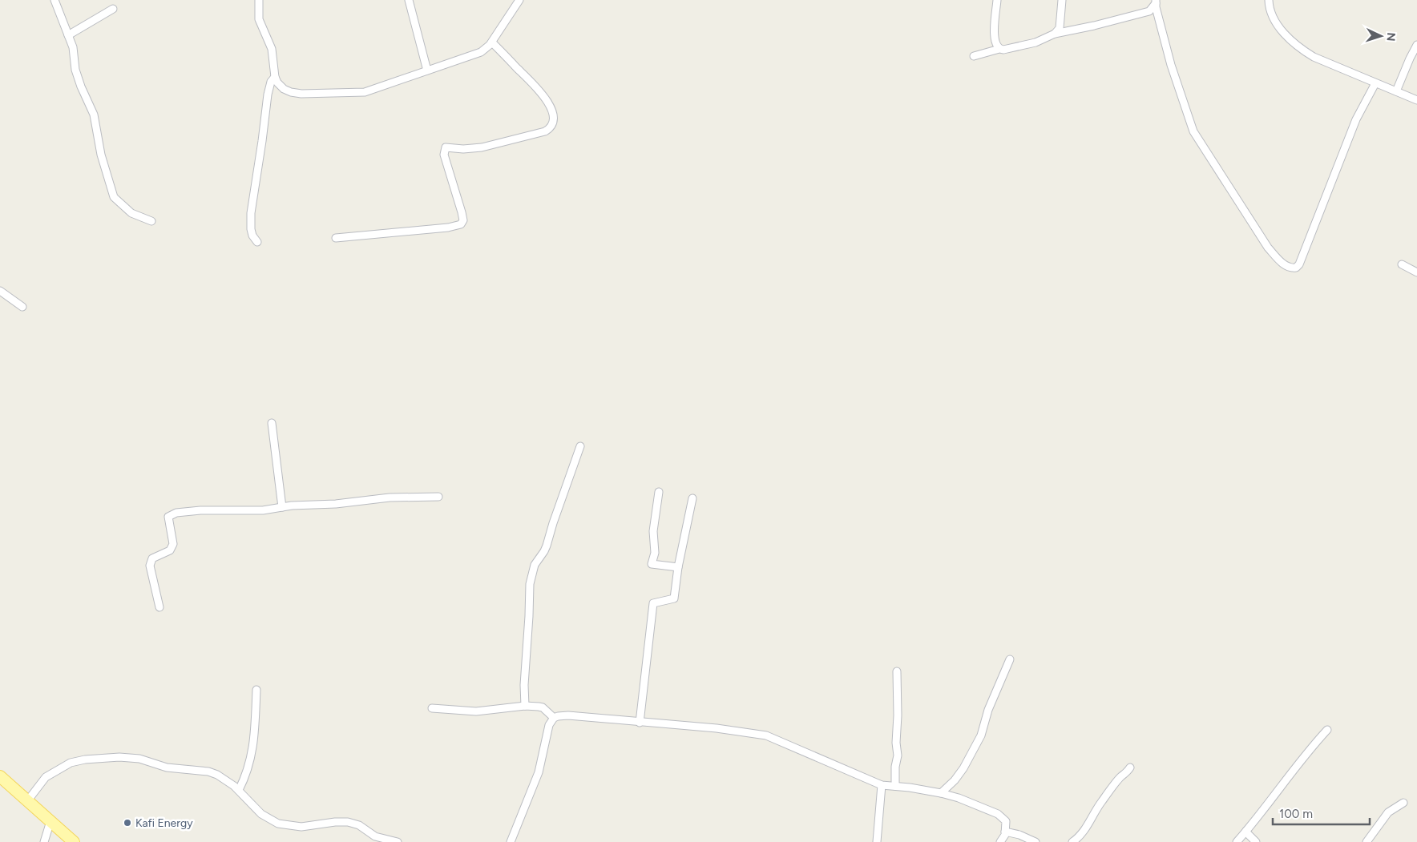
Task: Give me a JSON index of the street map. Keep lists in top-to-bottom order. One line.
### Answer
{"places":["Kafi Energy"],"scale_bar":"100 m","north":"right"}
